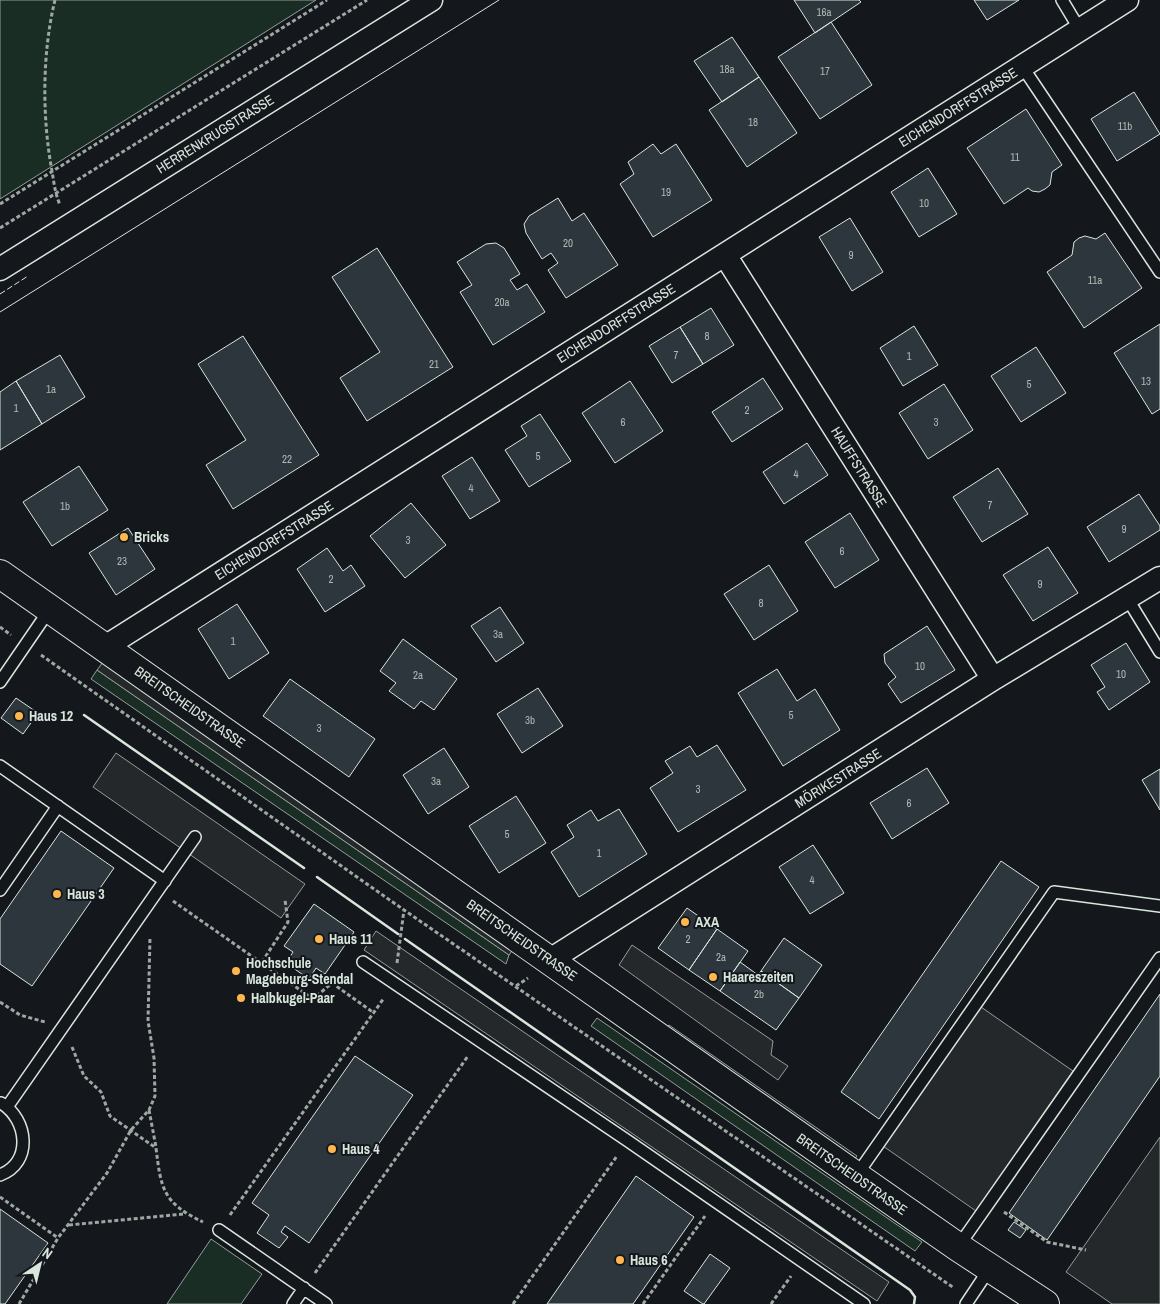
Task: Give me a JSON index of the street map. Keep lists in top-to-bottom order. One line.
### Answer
{"streets":{"street":["EICHENDORFFSTRASSE","HERRENKRUGSTRASSE","HAUFFSTRASSE","BREITSCHEIDSTRASSE","MÖRIKESTRASSE"]},"crossings":[["EICHENDORFFSTRASSE","HAUFFSTRASSE"],["EICHENDORFFSTRASSE","BREITSCHEIDSTRASSE"],["HAUFFSTRASSE","MÖRIKESTRASSE"],["BREITSCHEIDSTRASSE","MÖRIKESTRASSE"]],"places":["Bricks","Haus 12","Haus 3","AXA","Haus 11","Hochschule Magdeburg-Stendal","Haareszeiten","Halbkugel-Paar","Haus 4","Haus 6"],"house_numbers":["16a","18a","17","18","11b","11","19","10","20","9","11a","20a","8","7","1","21","13","5","1a","1","2","6","3","5","22","4","4","7","1b","9","3","6","23","2","9","8","3a","1","10","10","2a","5","3b","3","3a","3","6","5","1","4","2","2a","2b"],"north":"top right"}
